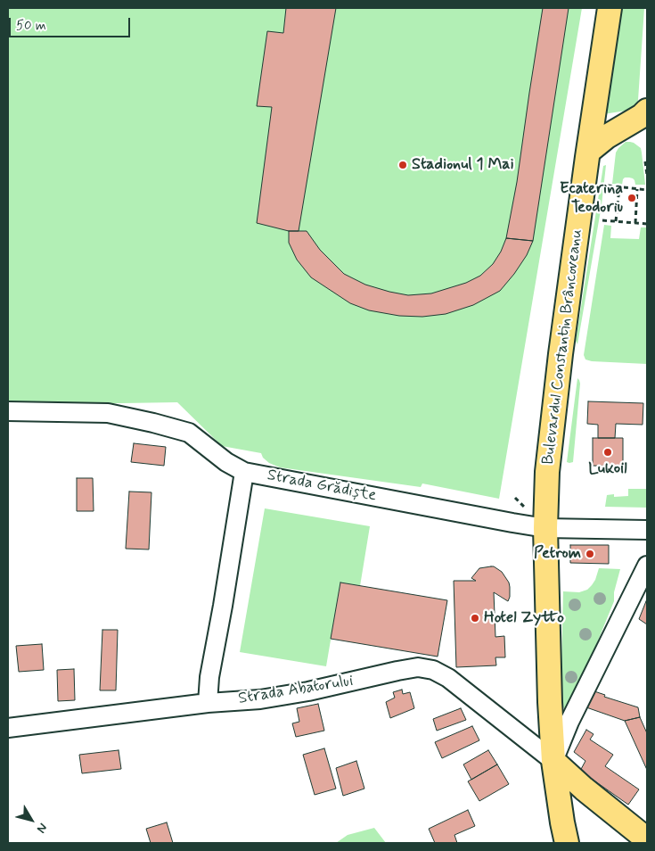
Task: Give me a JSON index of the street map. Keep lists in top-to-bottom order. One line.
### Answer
{"streets":{"main road":["Bulevardul Constantin Brâncoveanu"],"street":["Strada Grădiște","Strada Abatorului"]},"crossings":[["Bulevardul Constantin Brâncoveanu","Strada Grădiște"],["Bulevardul Constantin Brâncoveanu","Strada Abatorului"]],"places":["Stadionul 1 Mai","Ecaterina Teodoriu","Lukoil","Petrom","Hotel Zytto"],"scale_bar":"50 m","north":"bottom right"}
